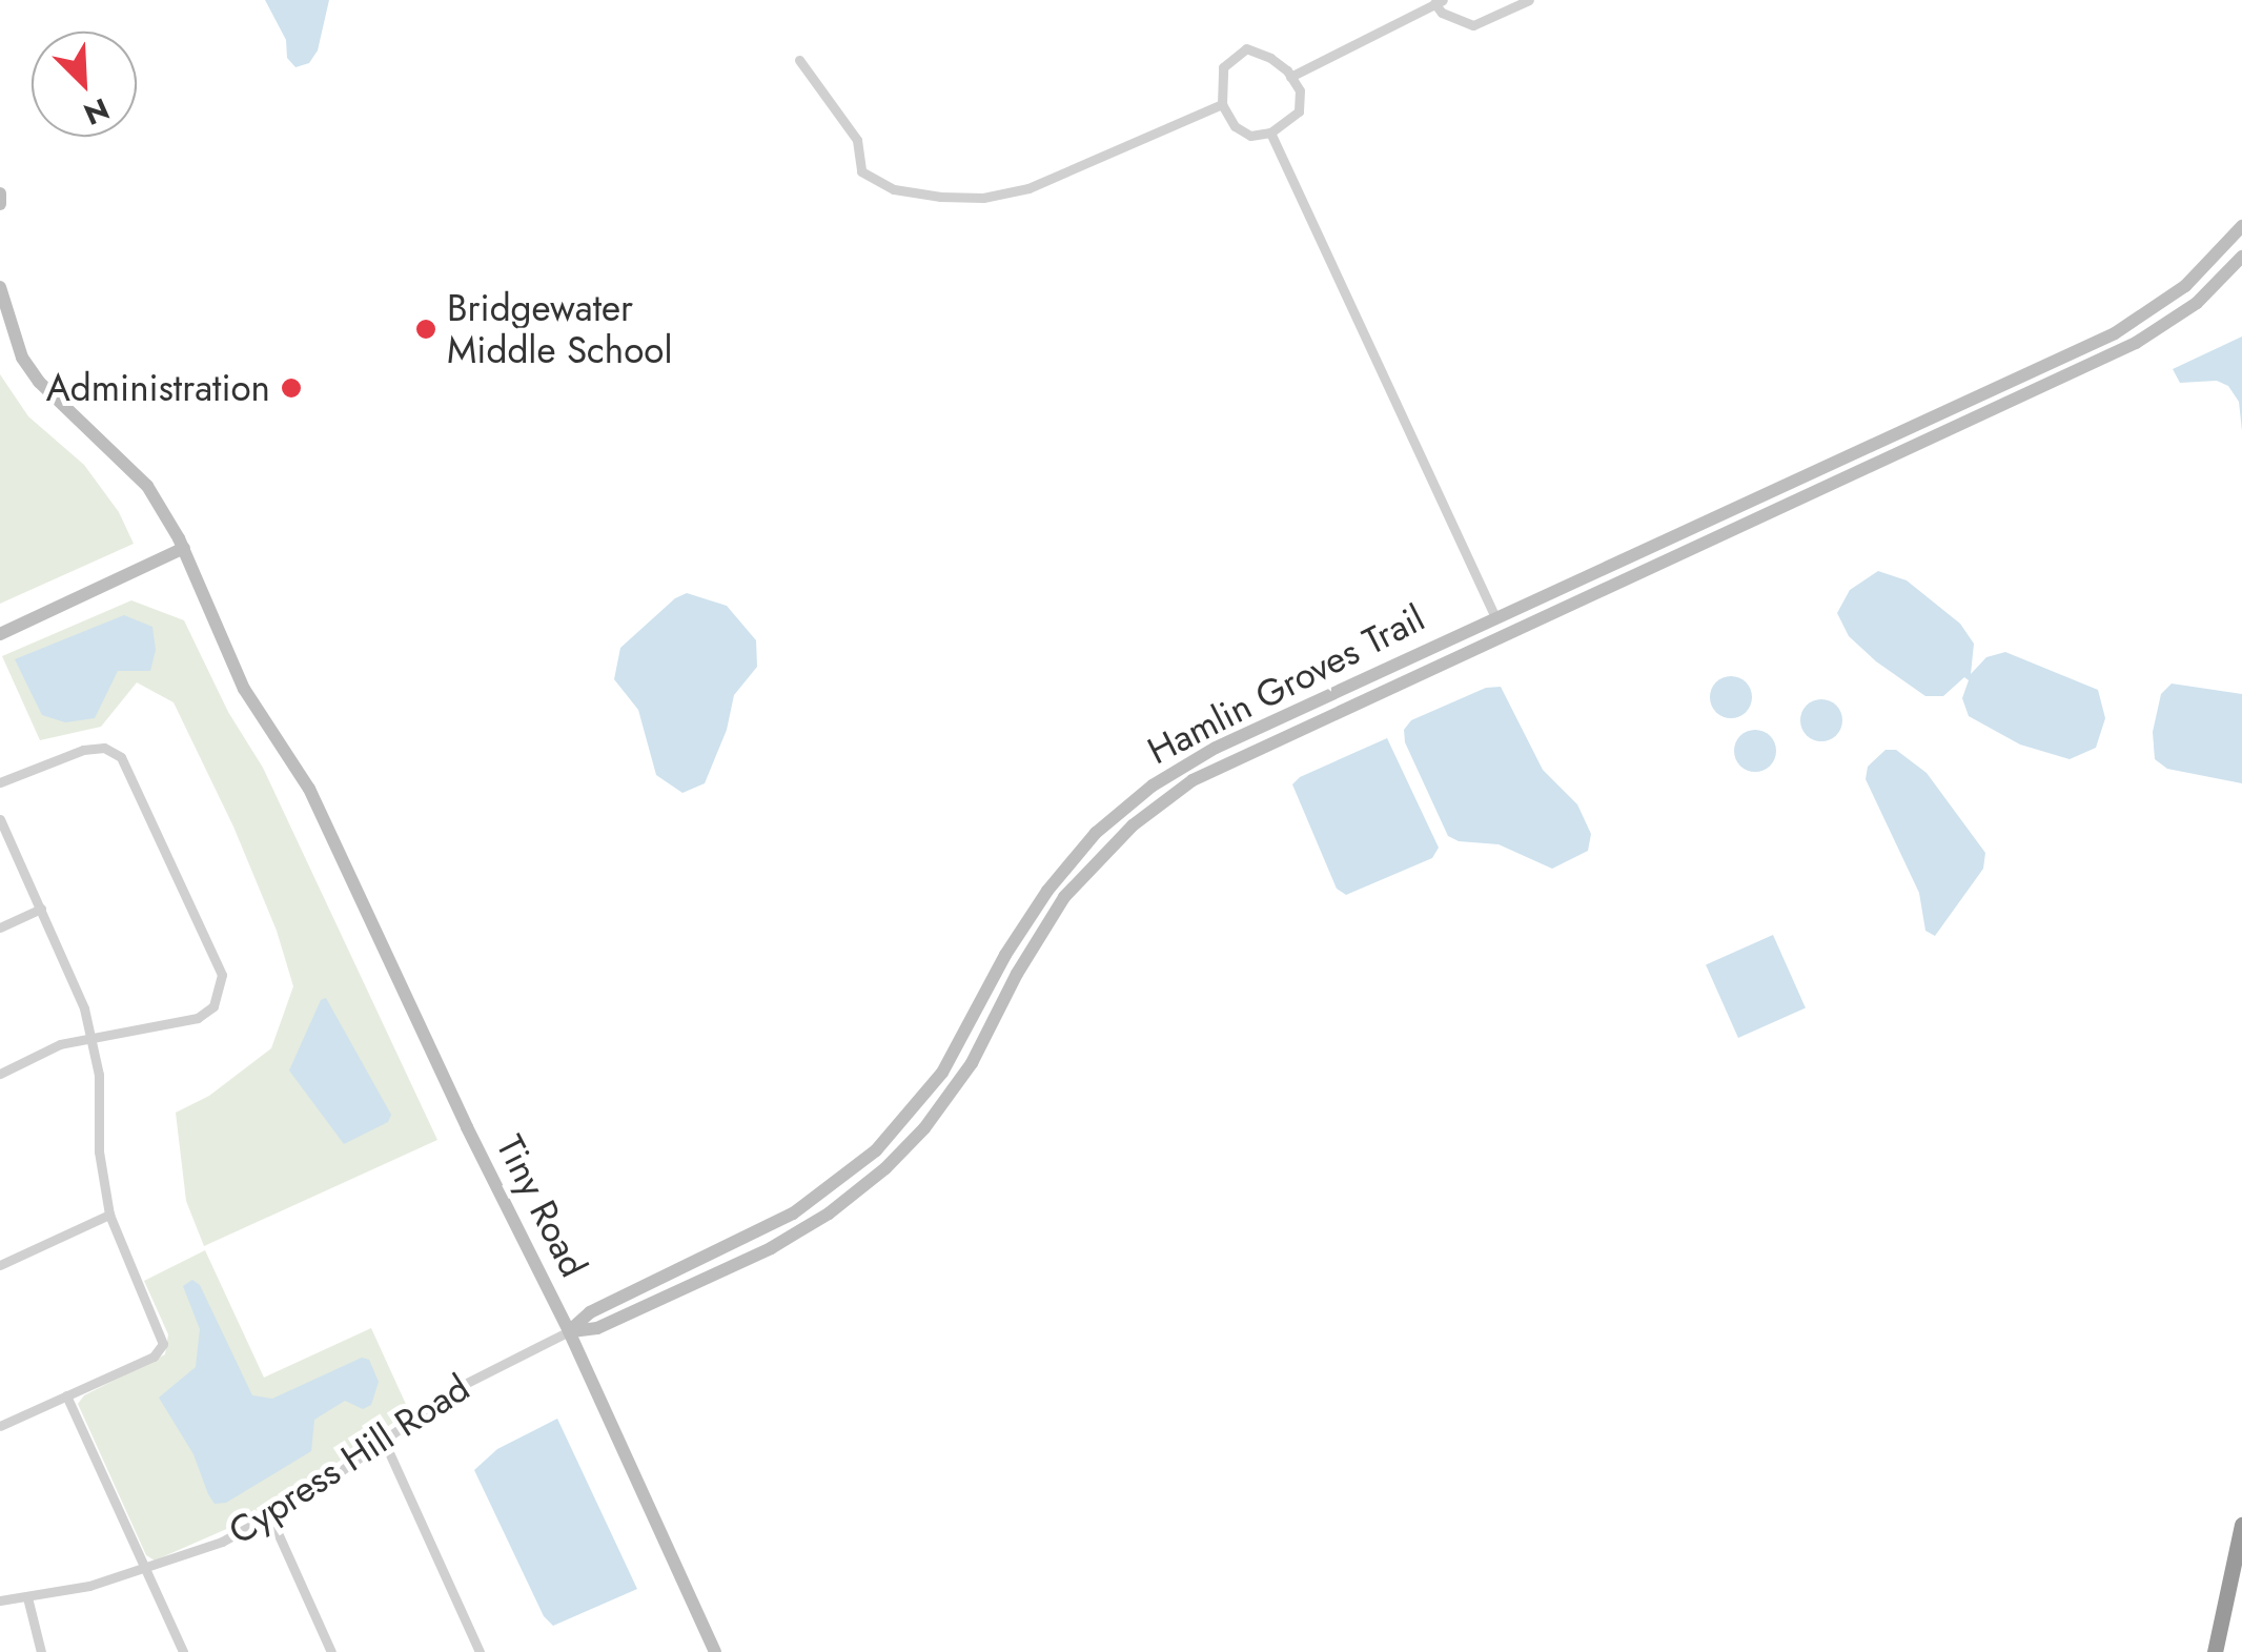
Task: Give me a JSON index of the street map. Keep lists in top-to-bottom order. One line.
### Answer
{"streets":{"street":["Hamlin Groves Trail","Tiny Road","Cypress Hill Road"]},"crossings":[["Hamlin Groves Trail","Tiny Road"],["Hamlin Groves Trail","Cypress Hill Road"],["Tiny Road","Cypress Hill Road"]],"places":["Bridgewater Middle School","Administration"],"north":"bottom right"}
